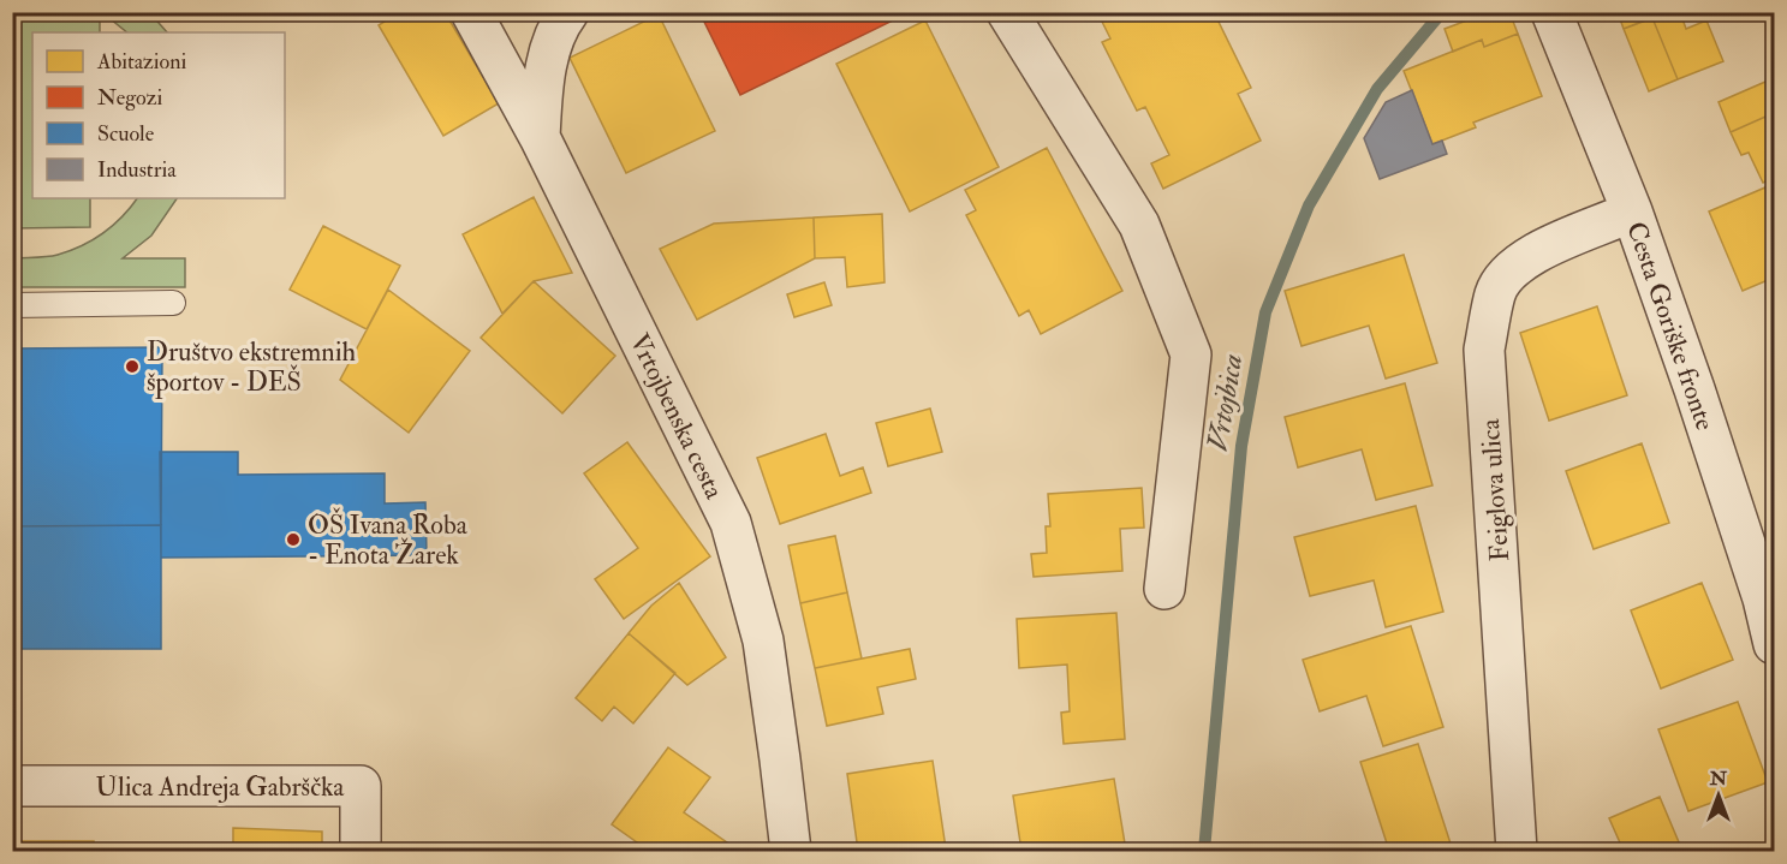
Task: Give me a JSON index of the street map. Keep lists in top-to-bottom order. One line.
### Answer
{"streets":{"street":["Cesta Goriške fronte","Vrtojbenska cesta","Feiglova ulica","Ulica Andreja Gabrščka"]},"crossings":[["Cesta Goriške fronte","Feiglova ulica"]],"water":["Vrtojbica"],"places":["Društvo ekstremnih športov - DEŠ","OŠ Ivana Roba - Enota Žarek"],"legend":["Abitazioni","Negozi","Scuole","Industria"],"north":"top"}
